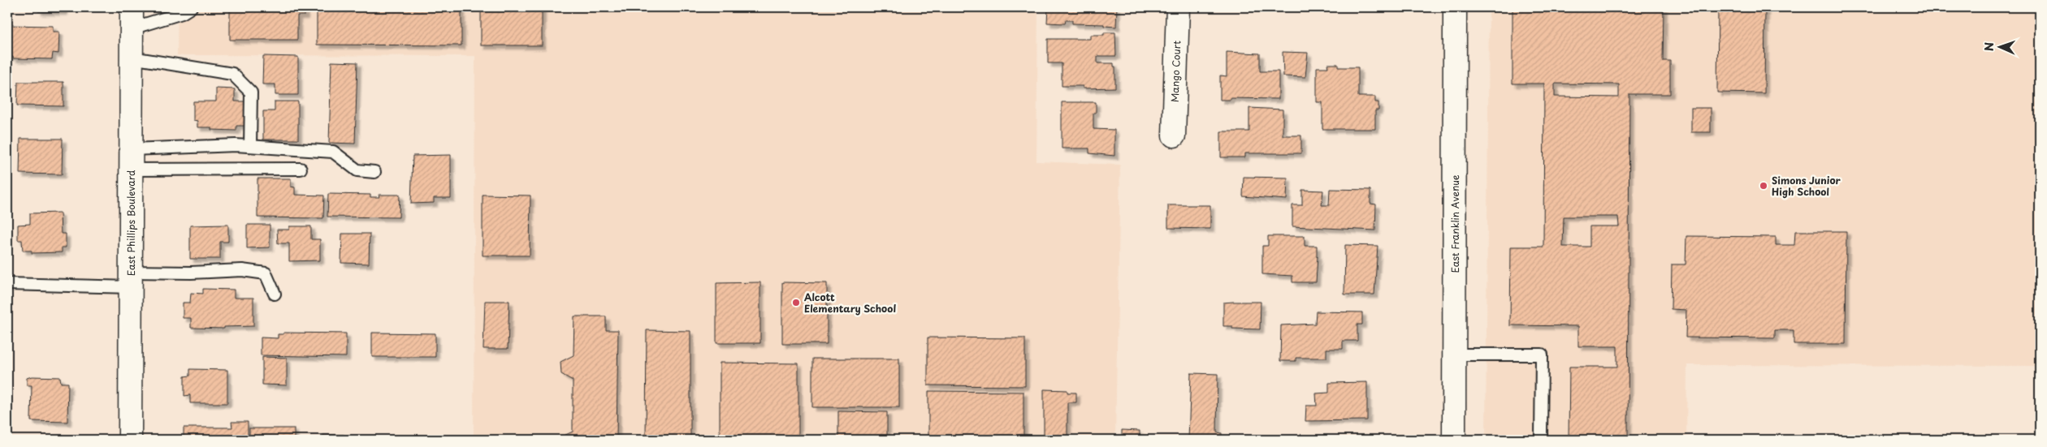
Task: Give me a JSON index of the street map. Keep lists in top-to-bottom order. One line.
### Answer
{"streets":{"street":["Mango Court","East Phillips Boulevard","East Franklin Avenue"]},"places":["Simons Junior High School","Alcott Elementary School"],"north":"left"}
